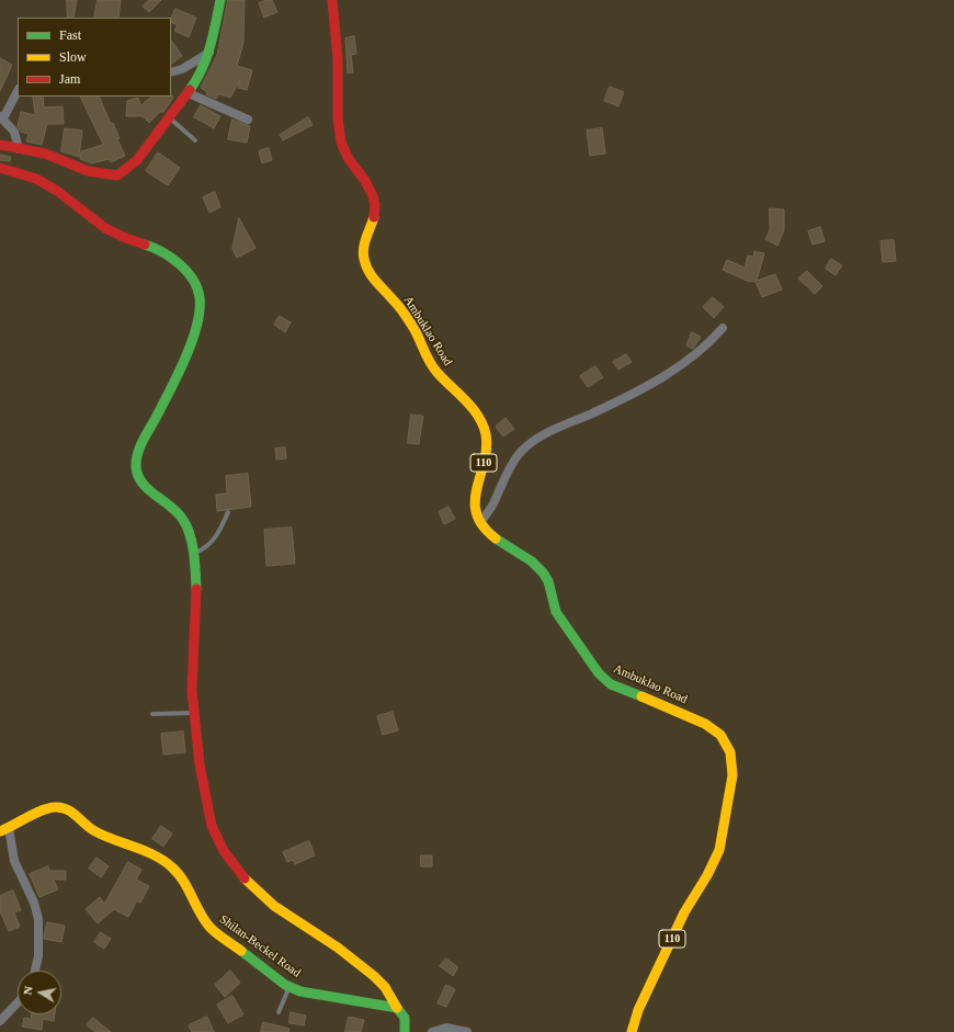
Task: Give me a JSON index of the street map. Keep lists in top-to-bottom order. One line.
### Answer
{"streets":{"main road":["Ambuklao Road","110","Shilan-Beckel Road"]},"legend":["Fast","Slow","Jam"],"north":"left"}
